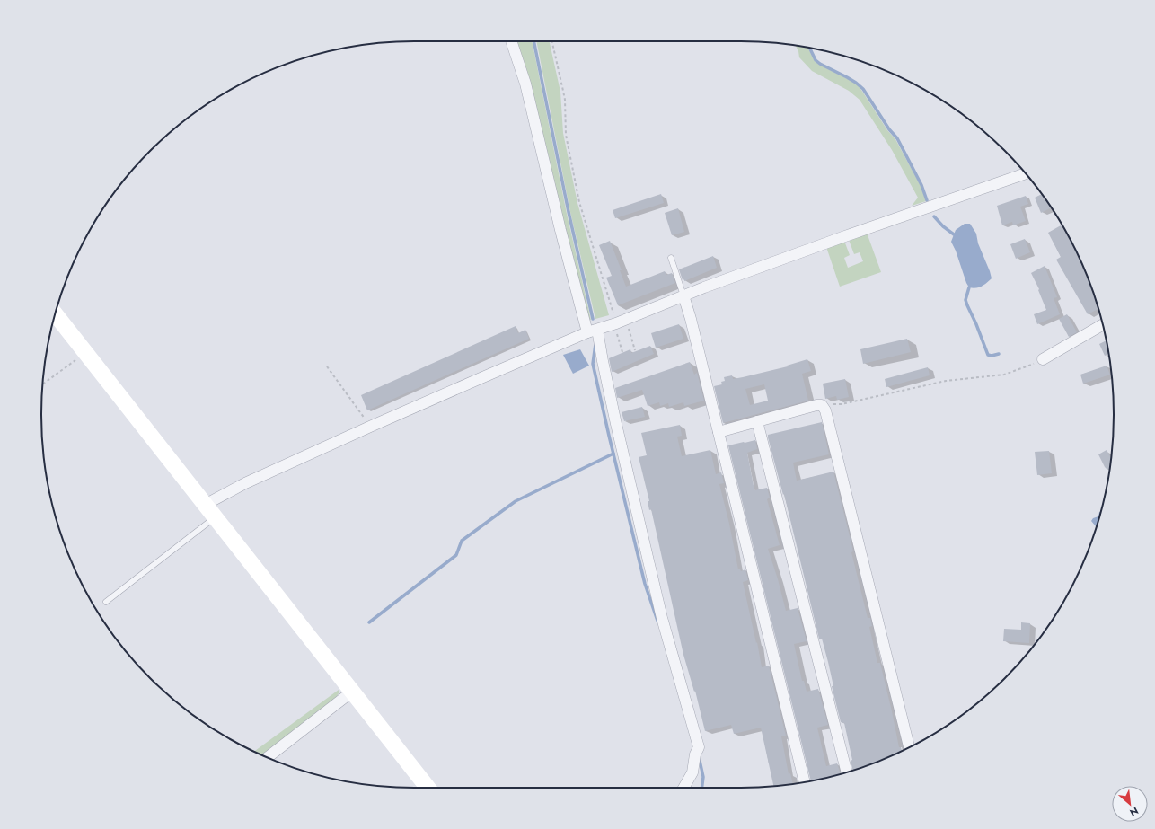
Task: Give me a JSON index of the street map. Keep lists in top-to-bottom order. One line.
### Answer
{"north":"bottom right"}
